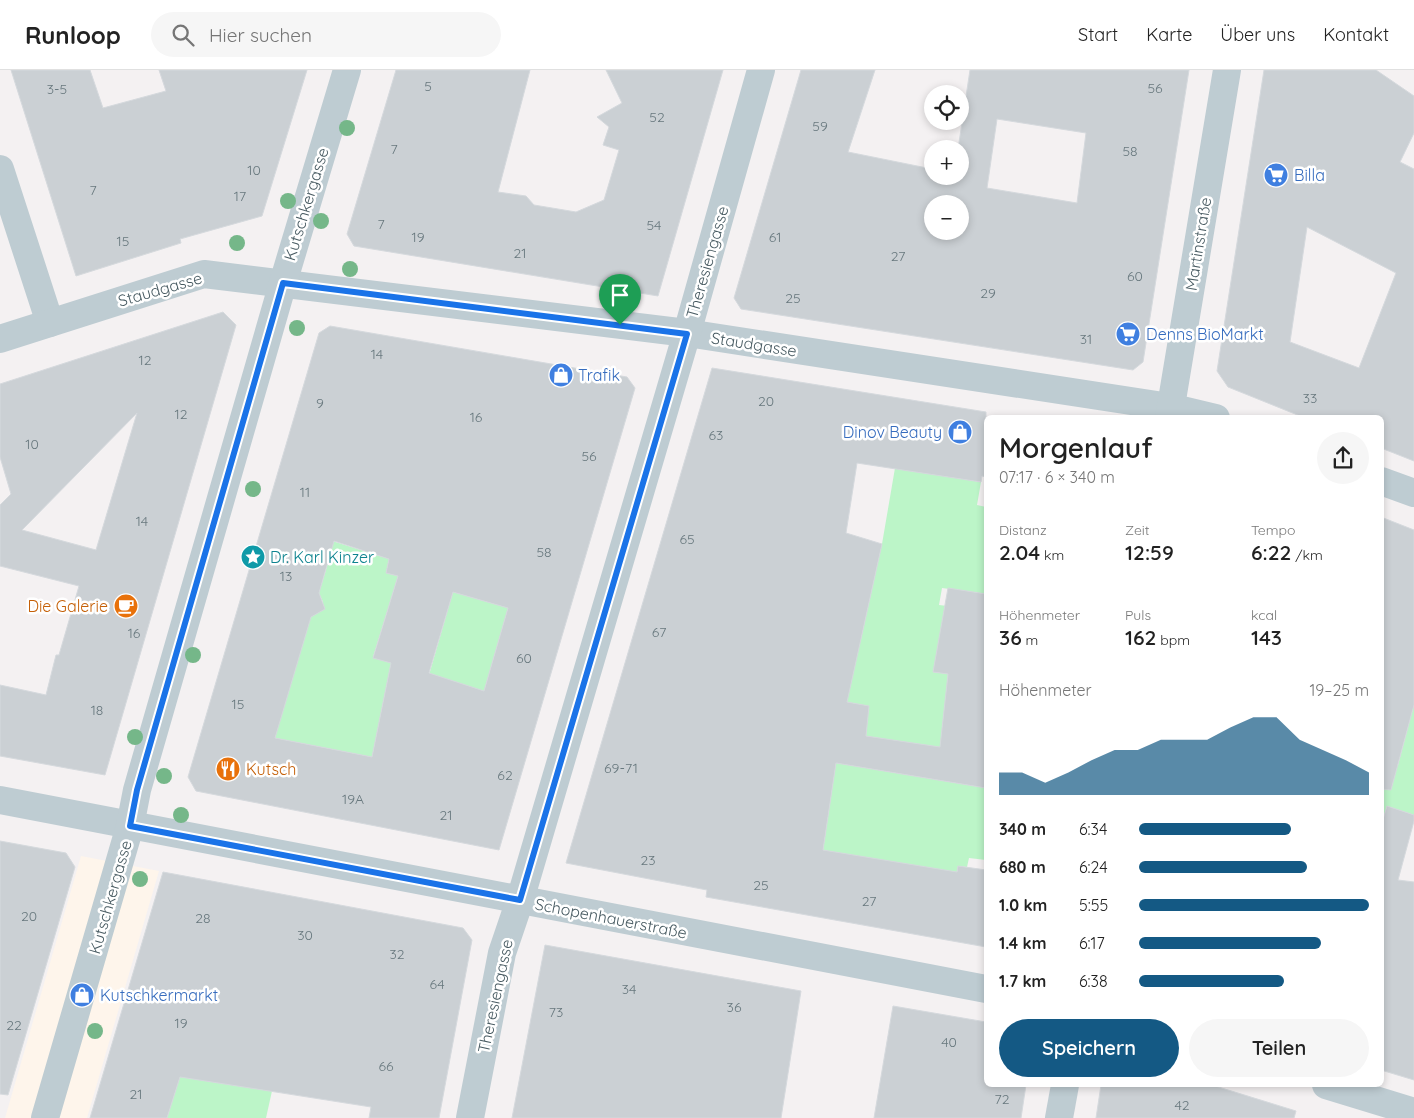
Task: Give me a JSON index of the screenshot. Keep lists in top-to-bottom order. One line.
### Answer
{"streets":{"street":["Kutschkergasse","Martinstraße","Theresiengasse","Staudgasse","Schopenhauerstraße"]},"crossings":[["Kutschkergasse","Staudgasse"],["Kutschkergasse","Schopenhauerstraße"],["Martinstraße","Staudgasse"],["Theresiengasse","Staudgasse"],["Theresiengasse","Schopenhauerstraße"]],"places":{"supermarket":["Billa","Denns BioMarkt"],"shop":["Trafik","Dinov Beauty","Kutschkermarkt"],"place":["Dr. Karl Kinzer"],"cafe":["Die Galerie"],"restaurant":["Kutsch"]},"house_numbers":["5","56","3-5","52","59","7","58","10","7","17","7","54","19","61","15","21","27","60","29","25","31","14","12","33","20","9","12","16","63","10","56","11","14","65","58","13","67","16","60","15","18","69-71","62","19A","21","23","25","27","20","28","30","32","64","34","36","73","19","22","40","66","21","72","42"],"page":{"header":"Runloop","search":"Hier suchen","nav":["Start","Karte","Über uns","Kontakt"],"map_buttons":["+","−"],"heading":["Morgenlauf","07:17 · 6 × 340 m"],"stats":[["Distanz","2.04 km"],["Zeit","12:59"],["Tempo","6:22 /km"],["Höhenmeter","36 m"],["Puls","162 bpm"],["kcal","143"]],"chart":["Höhenmeter","19–25 m"],"list":[{"name":"340 m","note":"6:34"},{"name":"680 m","note":"6:24"},{"name":"1.0 km","note":"5:55"},{"name":"1.4 km","note":"6:17"},{"name":"1.7 km","note":"6:38"}],"buttons":["Speichern","Teilen"]}}
